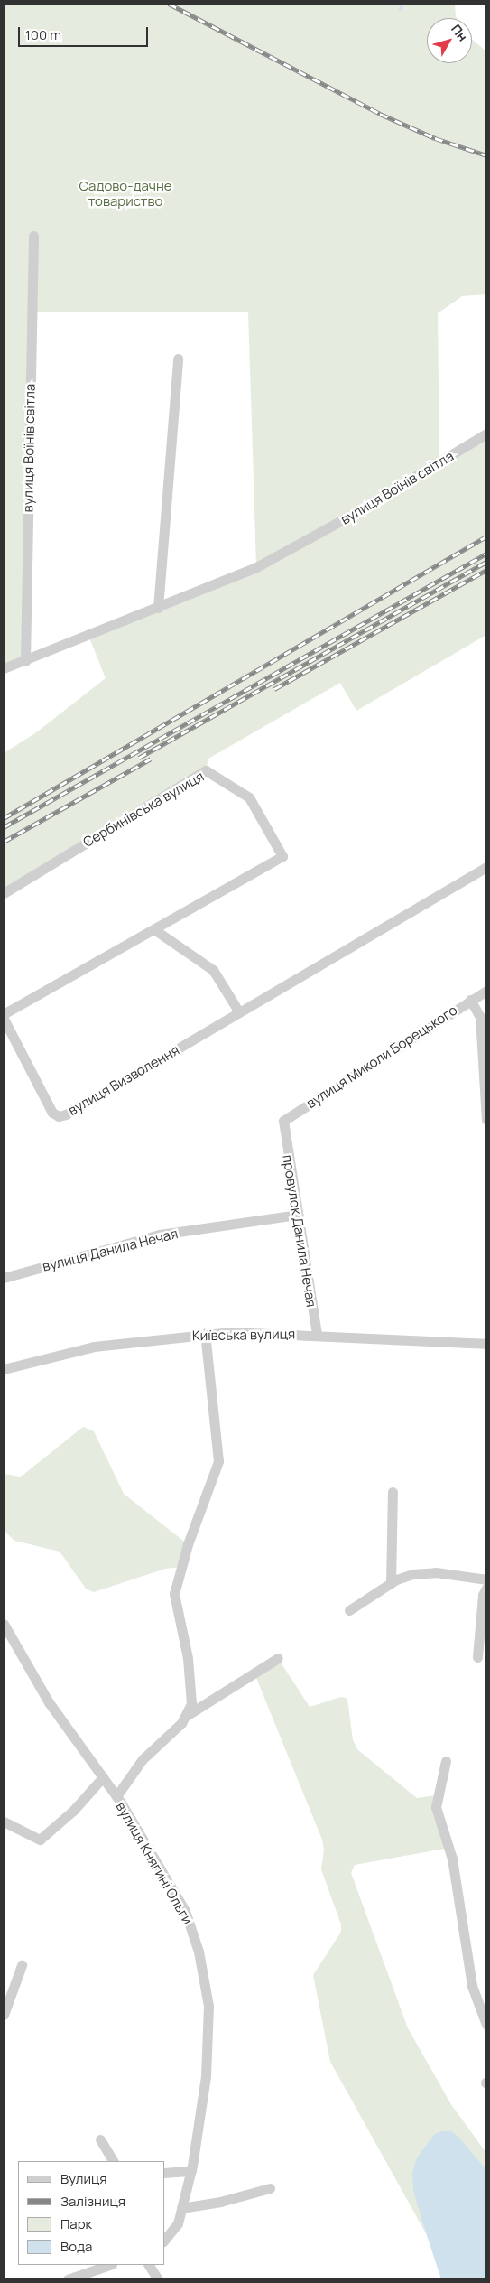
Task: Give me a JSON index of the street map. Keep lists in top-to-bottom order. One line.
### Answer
{"streets":{"street":["вулиця Воїнів світла","Сербинівська вулиця","вулиця Миколи Борецького","вулиця Визволення","провулок Данила Нечая","вулиця Данила Нечая","Київська вулиця","вулиця Княгині Ольги"]},"crossings":[["вулиця Миколи Борецького","провулок Данила Нечая"],["провулок Данила Нечая","вулиця Данила Нечая"],["провулок Данила Нечая","Київська вулиця"]],"parks":["Садово-дачне товариство"],"legend":["Вулиця","Залізниця","Парк","Вода"],"scale_bar":"100 m","north":"top right"}
